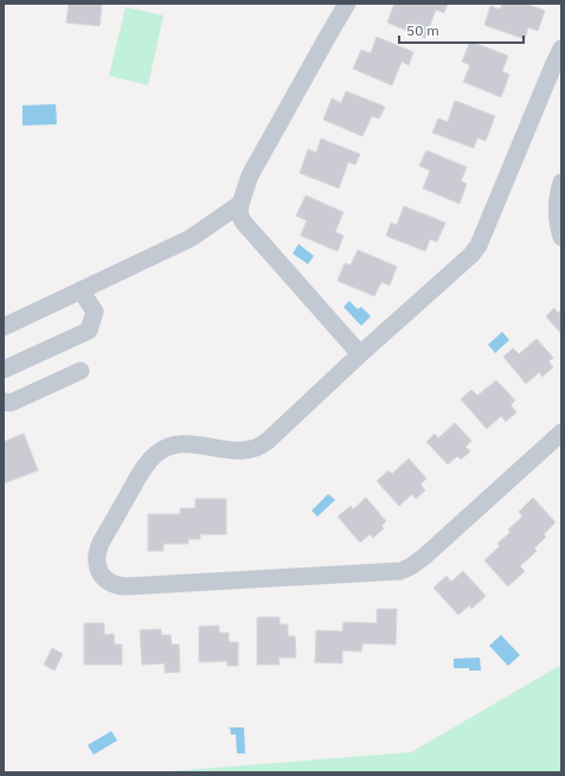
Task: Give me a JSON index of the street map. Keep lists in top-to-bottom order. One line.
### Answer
{"scale_bar":"50 m"}
